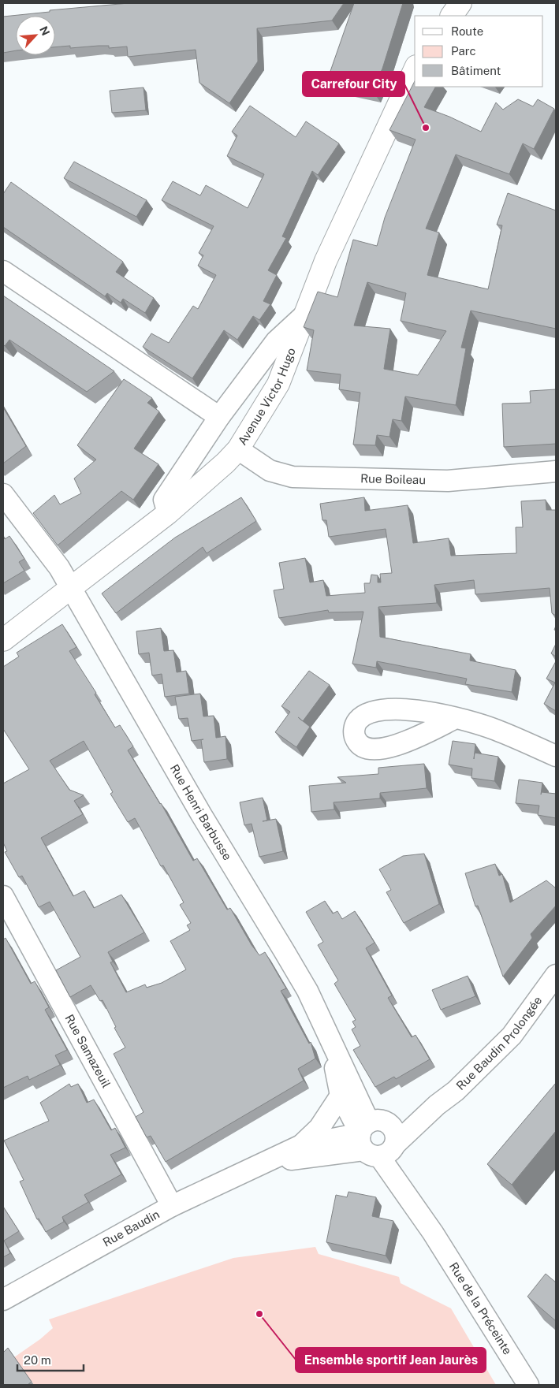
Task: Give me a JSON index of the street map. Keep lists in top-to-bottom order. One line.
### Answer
{"streets":{"street":["Avenue Victor Hugo","Rue Boileau","Rue Henri Barbusse","Rue Baudin Prolongée","Rue Samazeuil","Rue Baudin","Rue de la Préceinte"]},"crossings":[["Avenue Victor Hugo","Rue Boileau"],["Avenue Victor Hugo","Rue Henri Barbusse"],["Rue Henri Barbusse","Rue Baudin Prolongée"],["Rue Henri Barbusse","Rue Baudin"],["Rue Henri Barbusse","Rue de la Préceinte"],["Rue Baudin Prolongée","Rue Baudin"],["Rue Baudin Prolongée","Rue de la Préceinte"],["Rue Samazeuil","Rue Baudin"],["Rue Baudin","Rue de la Préceinte"]],"places":["Carrefour City","Ensemble sportif Jean Jaurès"],"legend":["Route","Parc","Bâtiment"],"scale_bar":"20 m","north":"top right"}
